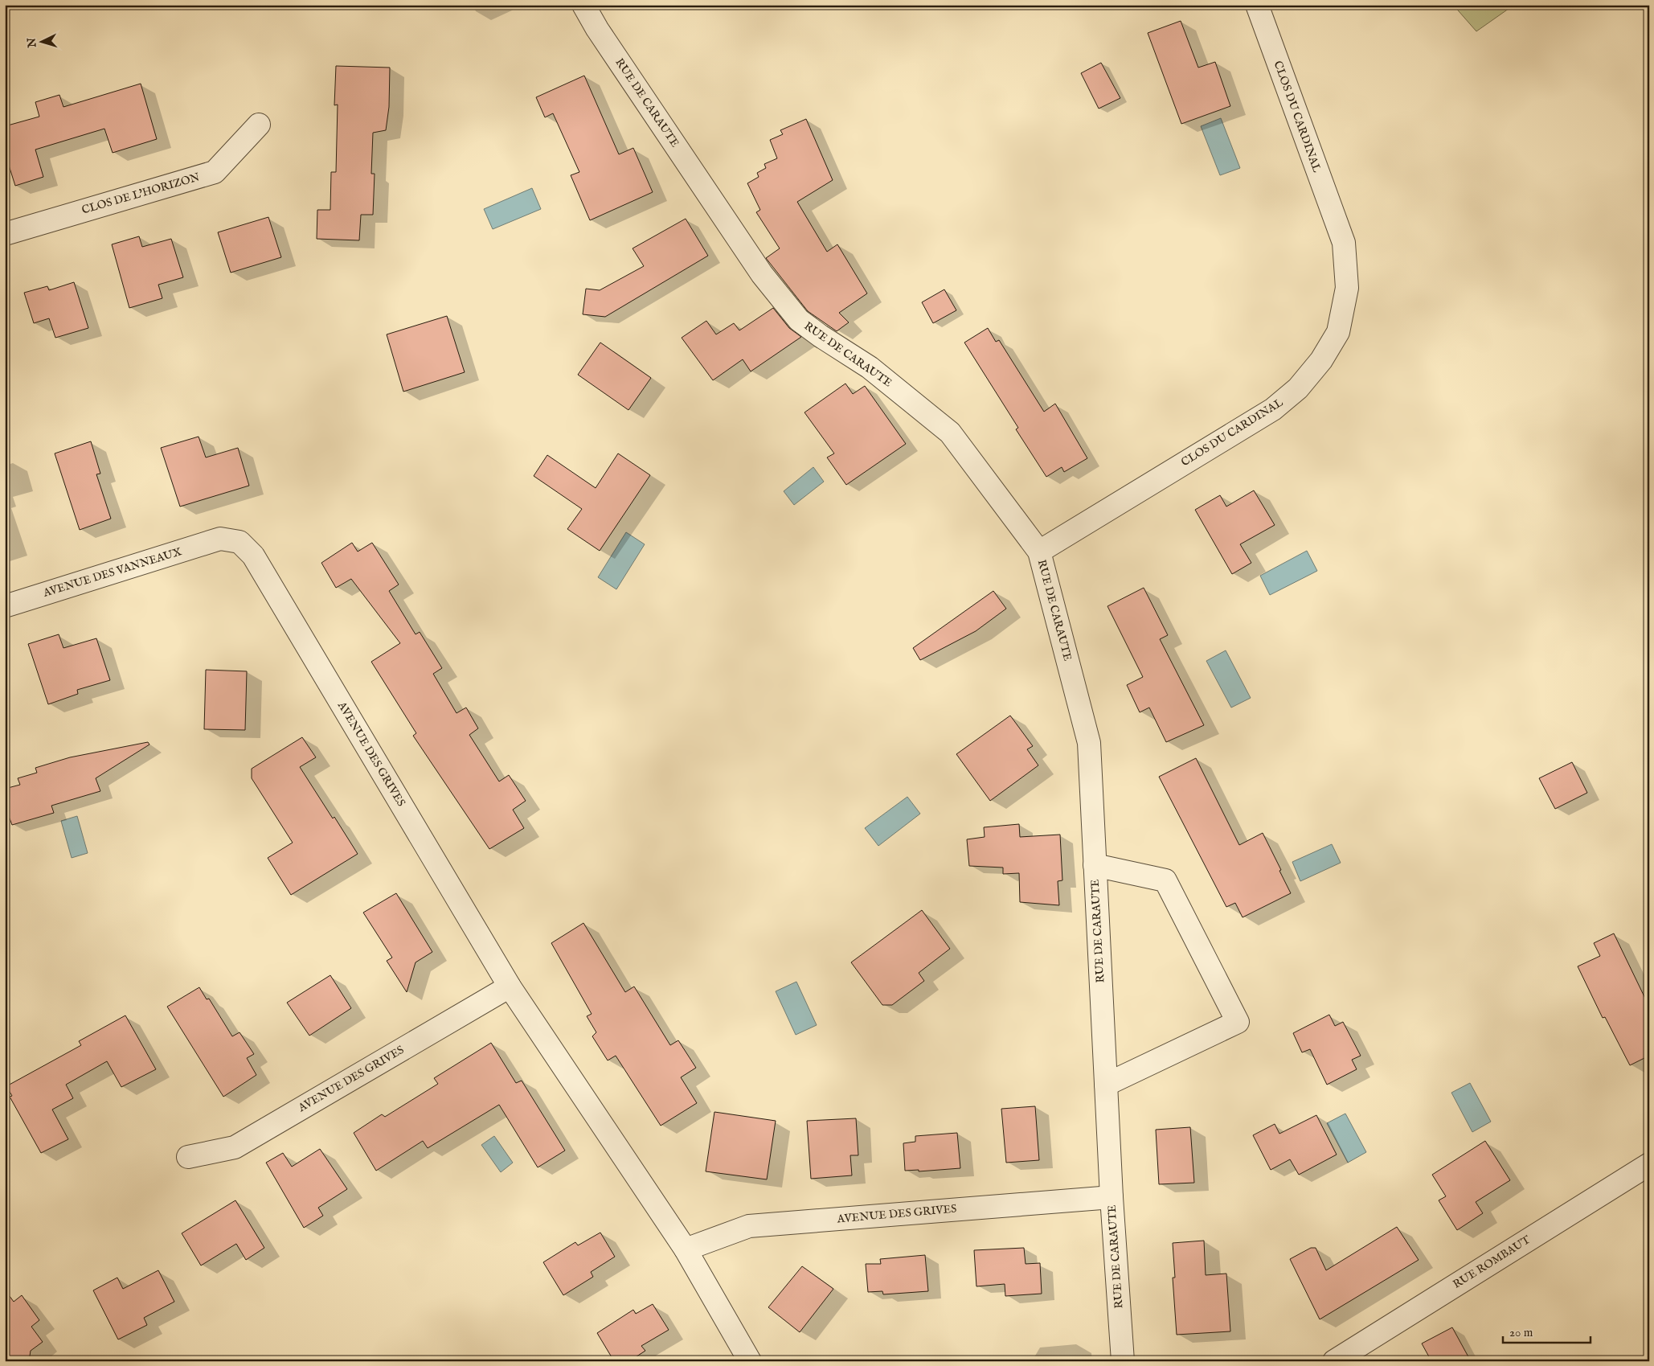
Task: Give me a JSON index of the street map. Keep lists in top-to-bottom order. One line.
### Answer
{"streets":{"street":["RUE DE CARAUTE","CLOS DU CARDINAL","CLOS DE L'HORIZON","AVENUE DES VANNEAUX","AVENUE DES GRIVES","RUE ROMBAUT"]},"crossings":[["RUE DE CARAUTE","CLOS DU CARDINAL"],["RUE DE CARAUTE","AVENUE DES GRIVES"],["AVENUE DES VANNEAUX","AVENUE DES GRIVES"]],"scale_bar":"20 m","north":"left"}
